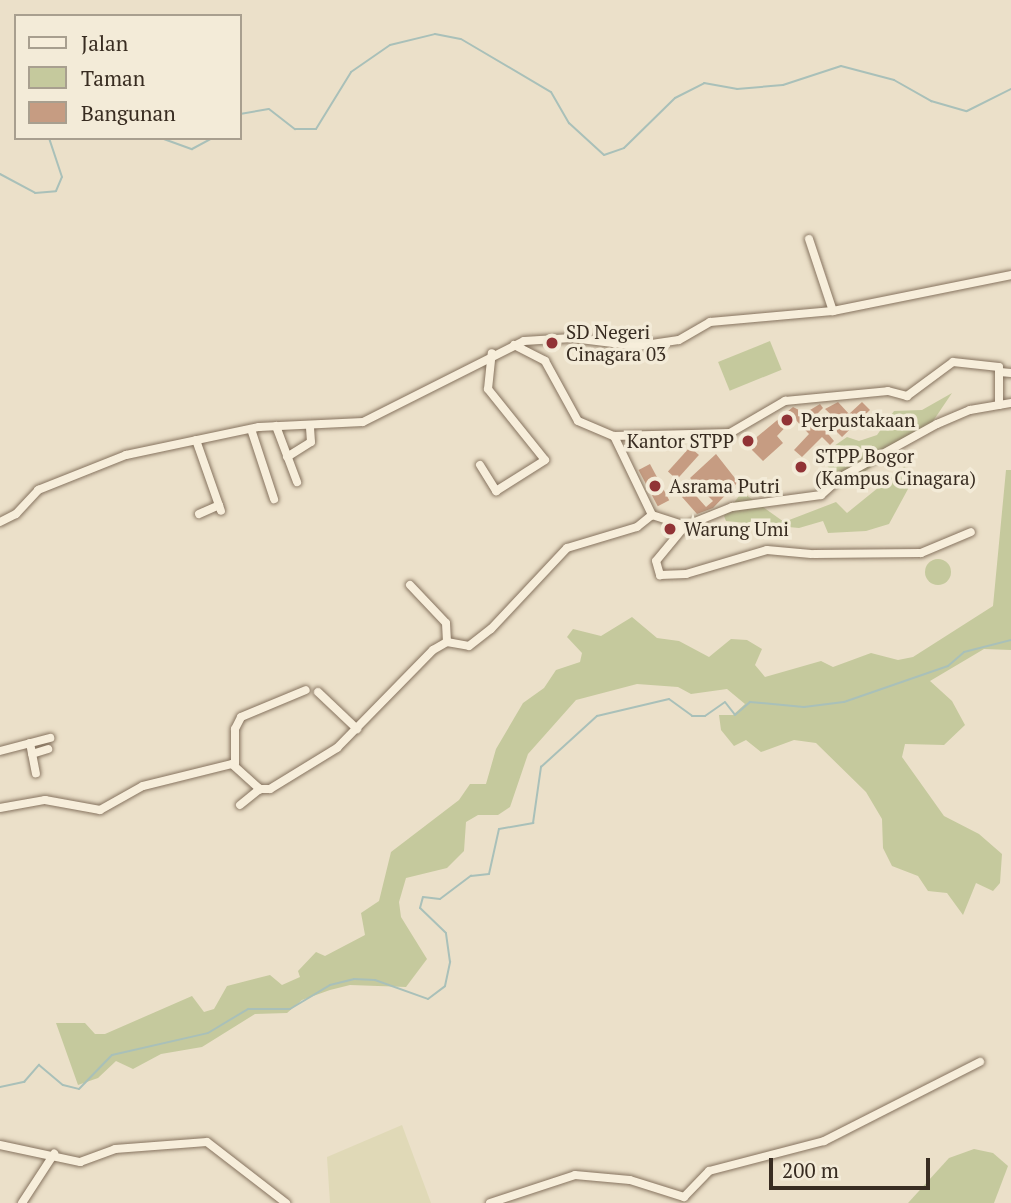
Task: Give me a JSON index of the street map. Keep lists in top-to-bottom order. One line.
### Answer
{"places":["SD Negeri Cinagara 03","Perpustakaan","Kantor STPP","STPP Bogor (Kampus Cinagara)","Asrama Putri","Warung Umi"],"legend":["Jalan","Taman","Bangunan"],"scale_bar":"200 m"}
